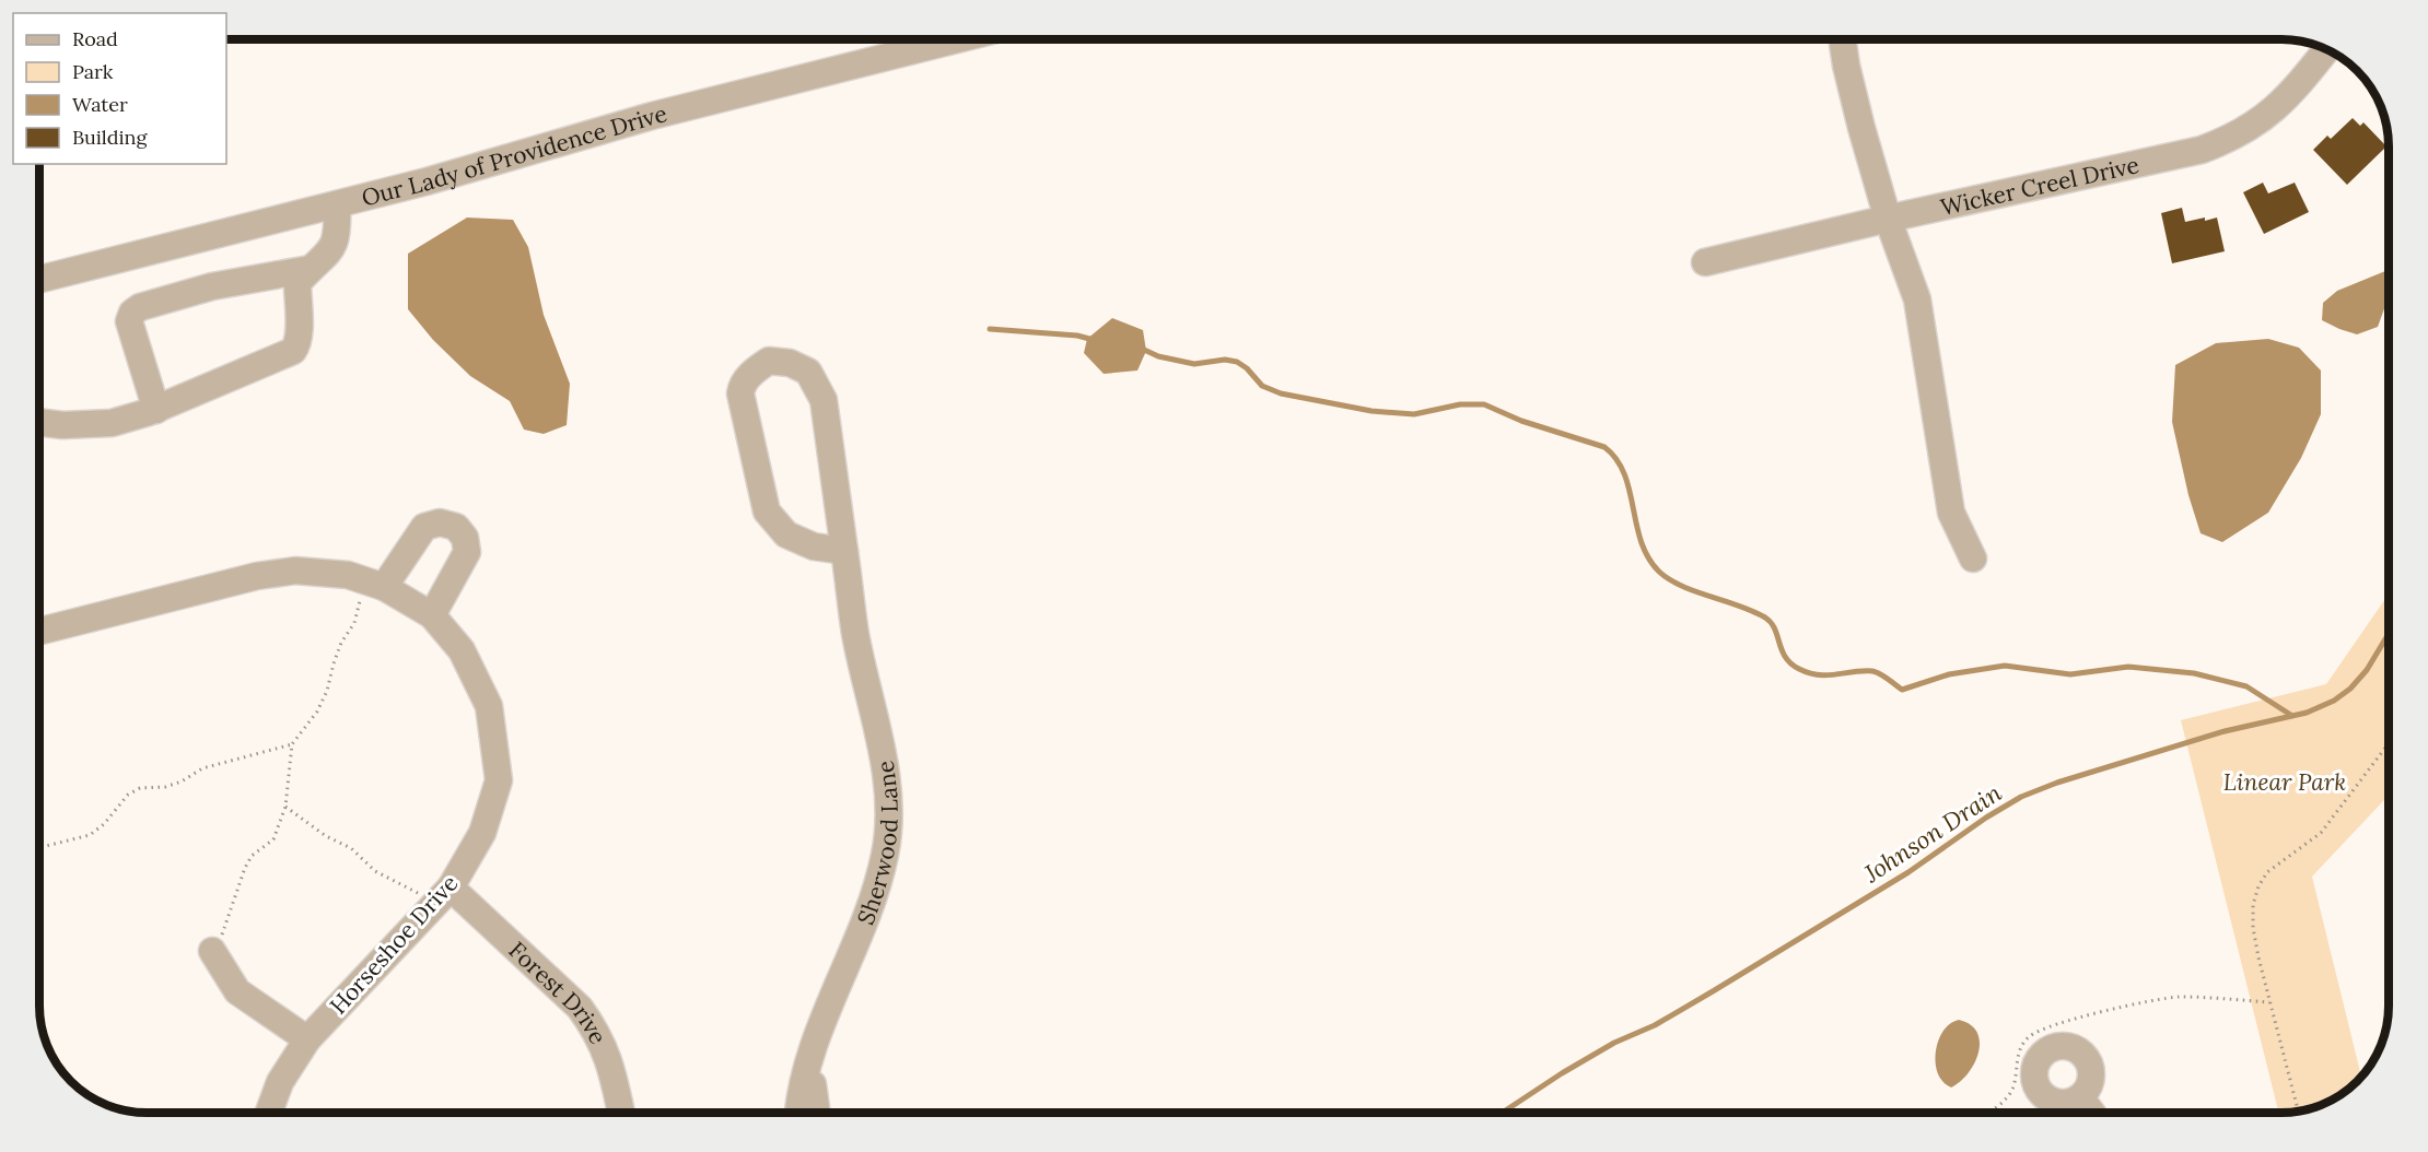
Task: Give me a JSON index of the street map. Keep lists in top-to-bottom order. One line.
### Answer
{"streets":{"street":["Our Lady of Providence Drive","Wicker Creel Drive","Sherwood Lane","Horseshoe Drive","Forest Drive"]},"crossings":[["Horseshoe Drive","Forest Drive"]],"water":["Johnson Drain"],"parks":["Linear Park"],"legend":["Road","Park","Water","Building"]}
